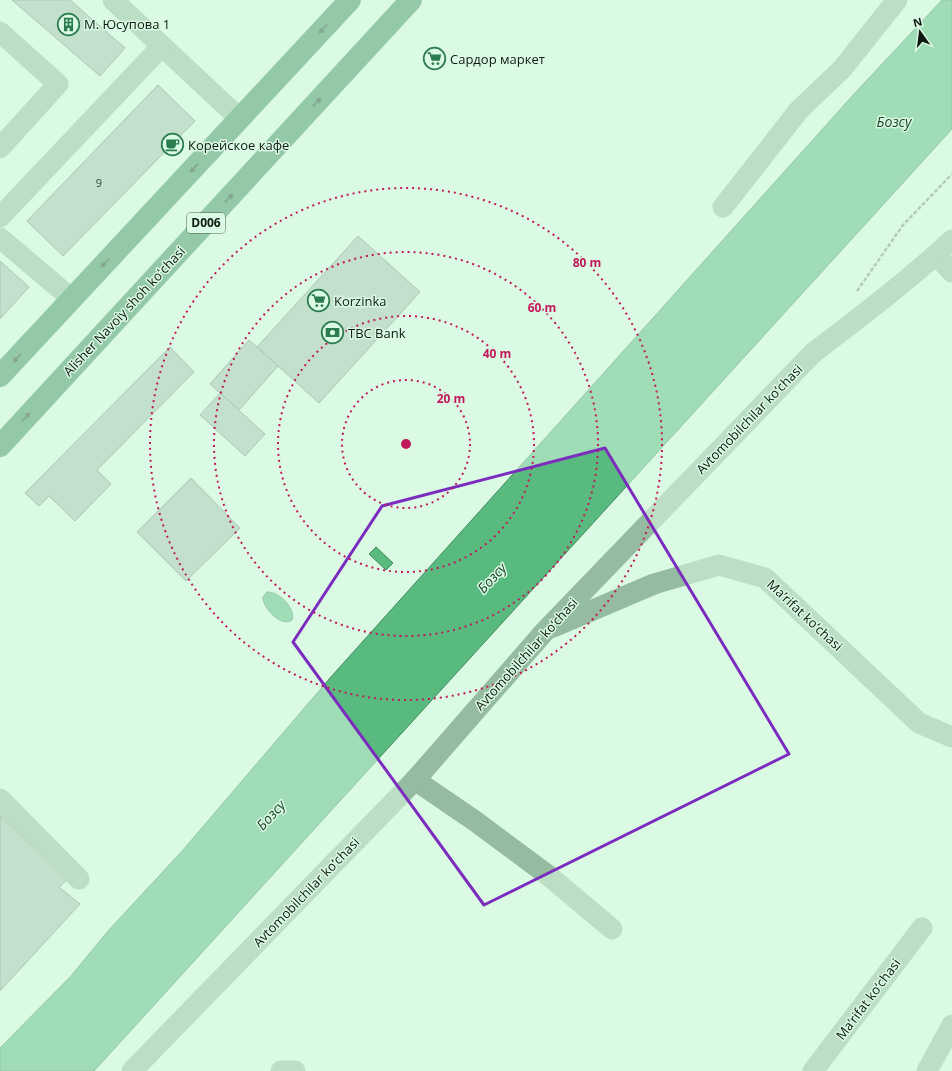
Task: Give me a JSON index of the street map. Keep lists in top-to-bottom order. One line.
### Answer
{"streets":{"main road":["D006","Alisher Navoiy shoh koʻchasi"],"street":["Avtomobilchilar ko‘chasi","Maʼrifat ko‘chasi"]},"crossings":[["Avtomobilchilar ko‘chasi","Maʼrifat ko‘chasi"]],"water":["Бозсу"],"places":{"building":["М. Юсупова 1"],"supermarket":["Сардор маркет","Korzinka"],"cafe":["Корейское кафе"],"bank":["TBC Bank"]},"house_numbers":["9"],"north":"top","rings":["80 m","60 m","40 m","20 m"]}
